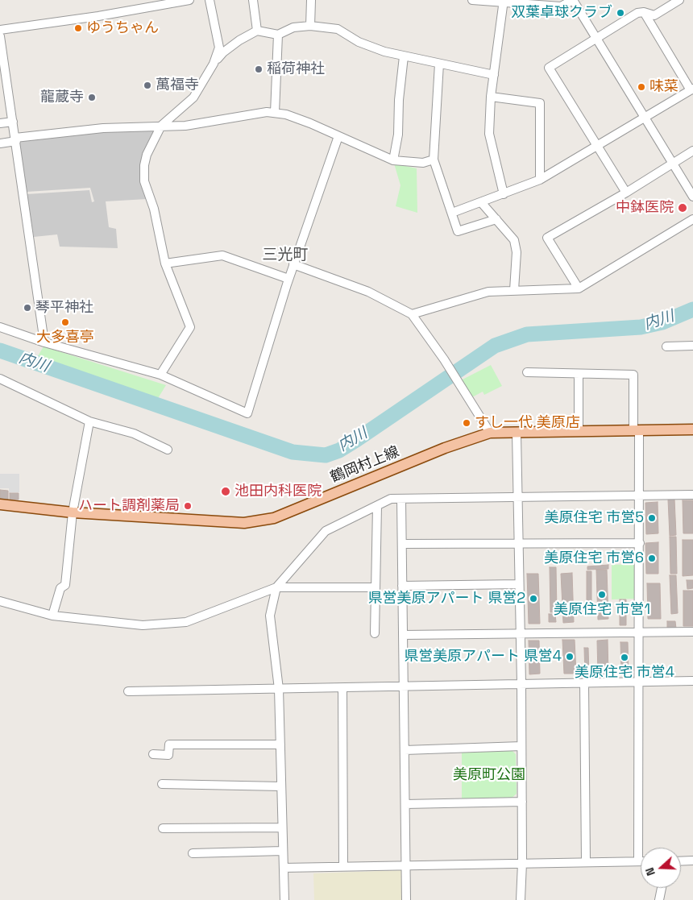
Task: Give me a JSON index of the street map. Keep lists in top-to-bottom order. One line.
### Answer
{"streets":{"main road":["鶴岡村上線"]},"districts":["三光町"],"water":["内川"],"parks":["美原町公園"],"places":["双葉卓球クラブ","ゆうちゃん","稲荷神社","萬福寺","味菜","龍蔵寺","中鉢医院","琴平神社","大多喜亭","すし一代 美原店","池田内科医院","ハート調剤薬局","美原住宅 市営5","美原住宅 市営6","美原住宅 市営1","県営美原アパート 県営2","県営美原アパート 県営4","美原住宅 市営4"],"north":"left"}
